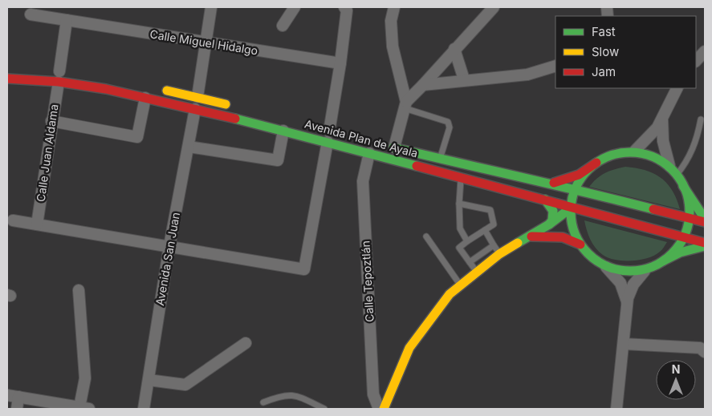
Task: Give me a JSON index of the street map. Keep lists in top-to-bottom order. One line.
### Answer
{"streets":{"main road":["Avenida Plan de Ayala"],"street":["Calle Miguel Hidalgo","Calle Juan Aldama","Avenida San Juan","Calle Tepoztlán"]},"crossings":[["Calle Miguel Hidalgo","Calle Juan Aldama"],["Avenida Plan de Ayala","Calle Juan Aldama"],["Avenida Plan de Ayala","Avenida San Juan"],["Avenida Plan de Ayala","Calle Tepoztlán"]],"legend":["Fast","Slow","Jam"],"north":"top"}
